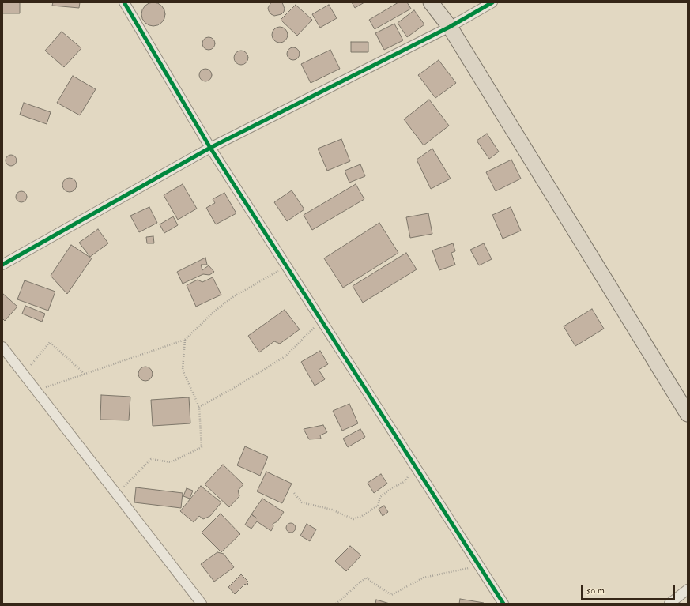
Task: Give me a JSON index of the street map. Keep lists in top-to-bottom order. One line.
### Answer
{"scale_bar":"50 m"}
